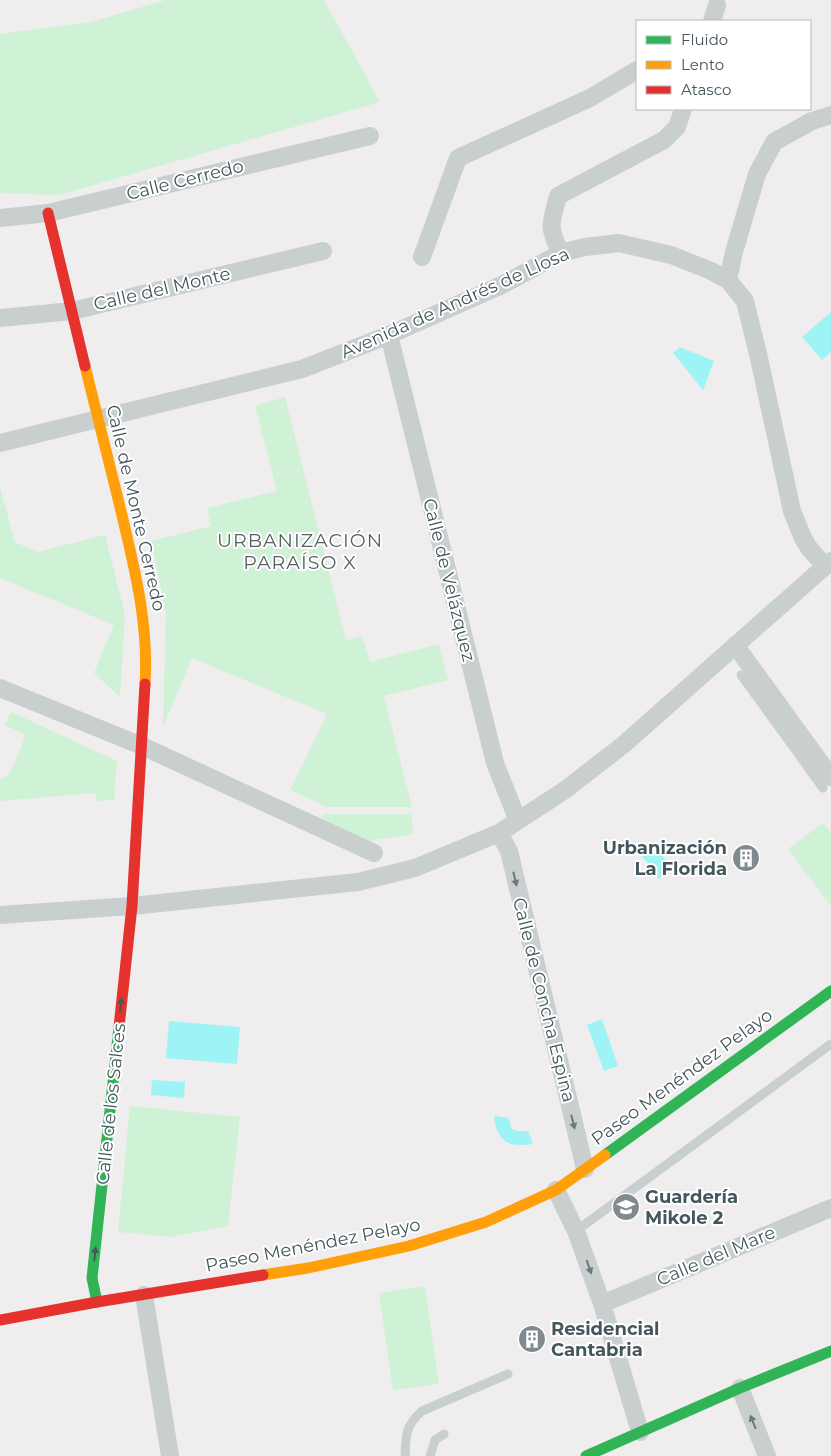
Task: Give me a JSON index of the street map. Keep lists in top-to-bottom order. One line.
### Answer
{"streets":{"main road":["Calle de Monte Cerredo","Paseo Menéndez Pelayo","Calle de los Salces"],"street":["Calle Cerredo","Calle del Monte","Avenida de Andrés de Llosa","Calle de Velázquez","Calle de Concha Espina","Calle del Mare"]},"crossings":[["Calle Cerredo","Calle de Monte Cerredo"],["Calle del Monte","Calle de Monte Cerredo"],["Avenida de Andrés de Llosa","Calle de Monte Cerredo"],["Avenida de Andrés de Llosa","Calle de Velázquez"],["Calle de Monte Cerredo","Calle de los Salces"],["Calle de Concha Espina","Paseo Menéndez Pelayo"],["Paseo Menéndez Pelayo","Calle de los Salces"]],"one_way":["Calle de Concha Espina","Calle de los Salces"],"districts":["URBANIZACIÓN PARAÍSO X"],"places":{"building":["Urbanización La Florida","Residencial Cantabria"],"school or university":["Guardería Mikole 2"]},"legend":["Fluido","Lento","Atasco"]}
